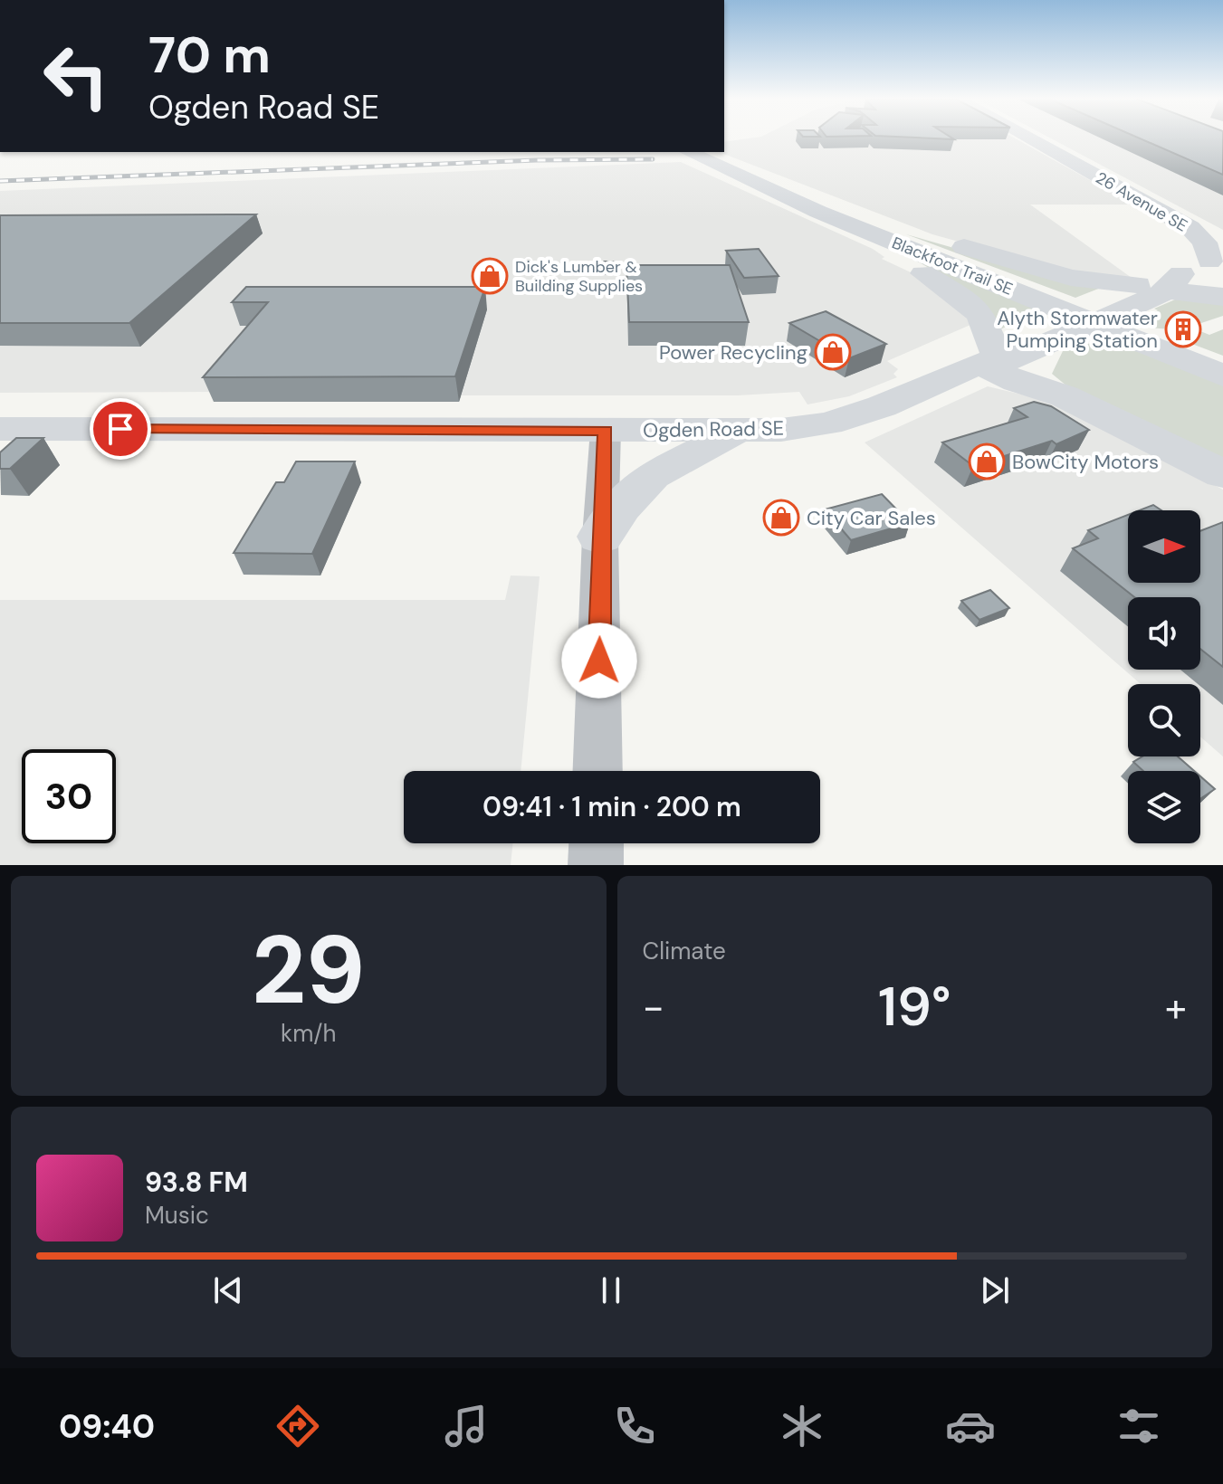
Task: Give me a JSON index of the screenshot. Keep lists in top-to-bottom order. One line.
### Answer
{"streets":{"main road":["26 Avenue SE","Blackfoot Trail SE","Ogden Road SE"]},"crossings":[["26 Avenue SE","Ogden Road SE"]],"places":{"shop":["Dick's Lumber & Building Supplies","Power Recycling","BowCity Motors","City Car Sales"],"building":["Alyth Stormwater Pumping Station"]},"north":"right","page":{"turn":["70 m","Ogden Road SE"],"limit":"30","trip":"09:41 · 1 min · 200 m","tile":[["29","km/h"],"Climate"],"heat":["−","19°","+"],"song":["93.8 FM","Music"],"tabs":"09:40"}}
